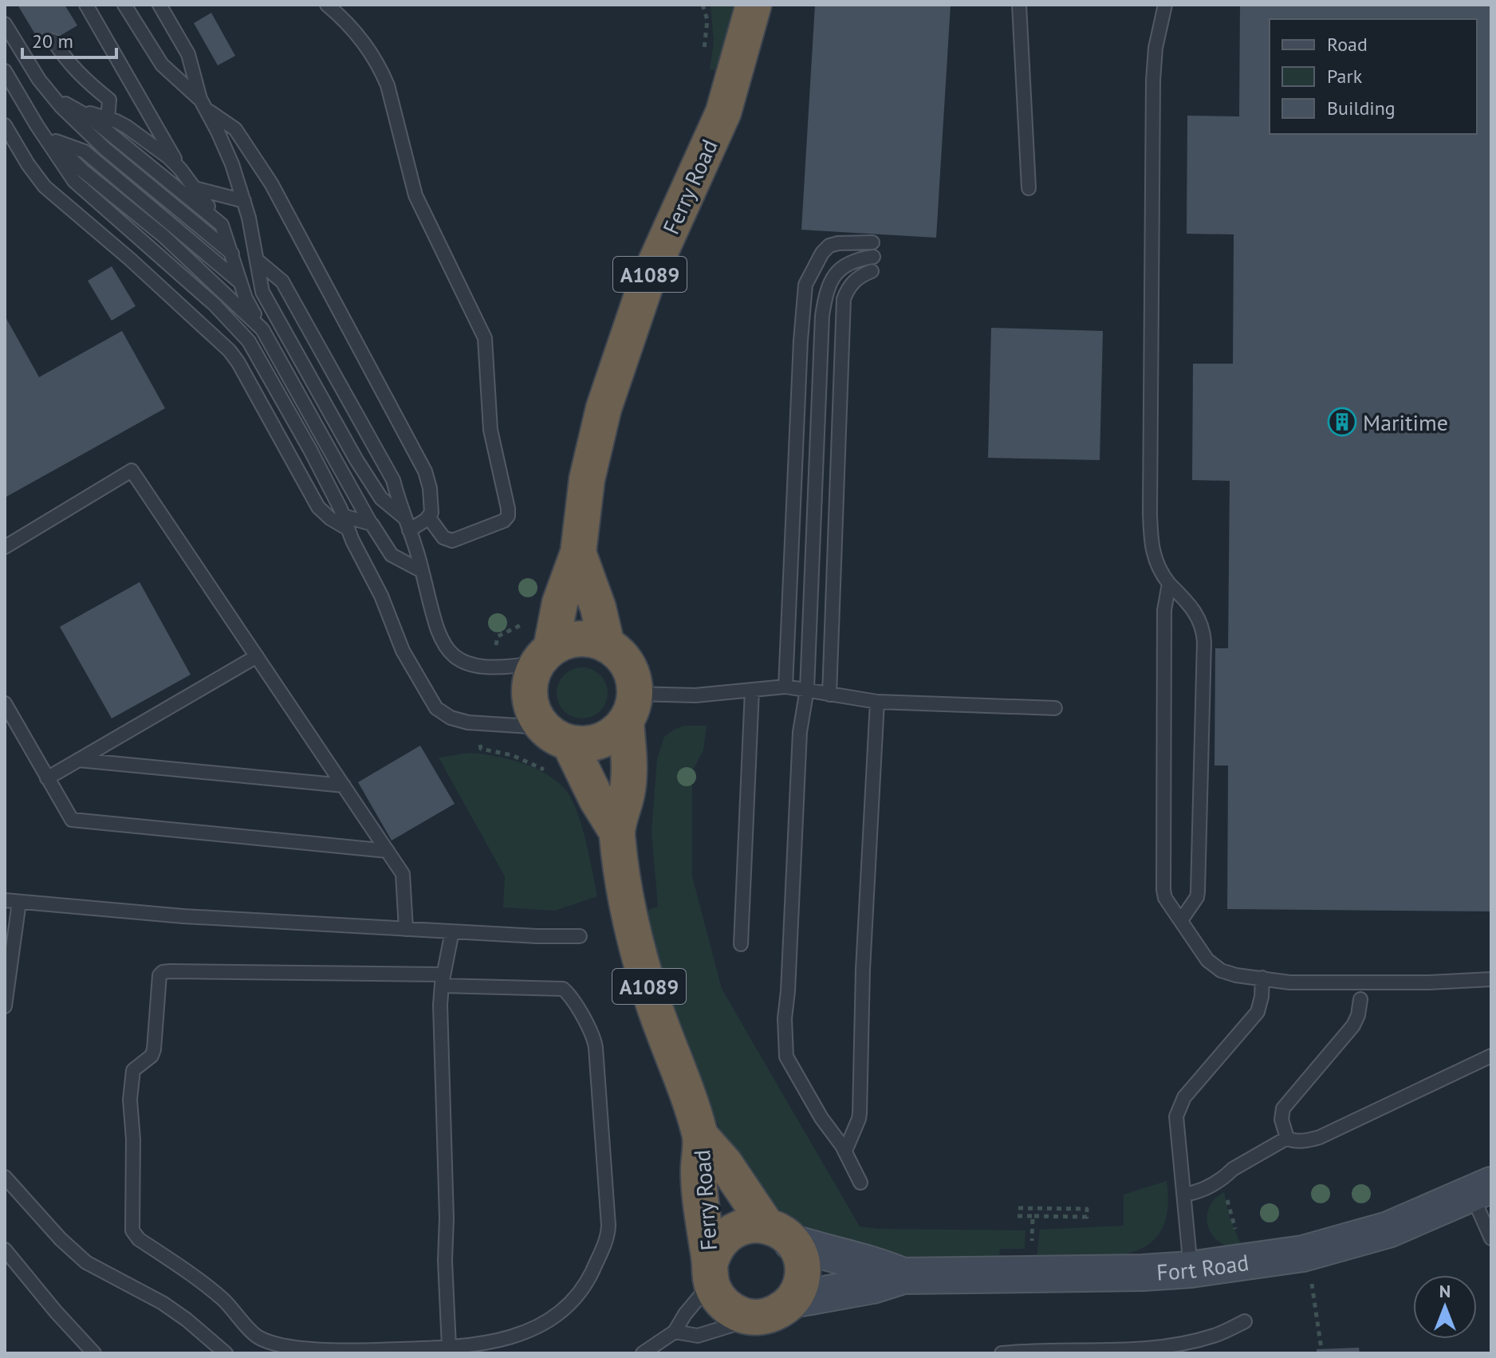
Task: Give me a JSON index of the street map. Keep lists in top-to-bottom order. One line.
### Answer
{"streets":{"highway":["Ferry Road","A1089"],"street":["Fort Road"]},"crossings":[["Ferry Road","Fort Road"]],"places":{"building":["Maritime"]},"legend":["Road","Park","Building"],"scale_bar":"20 m","north":"top"}
